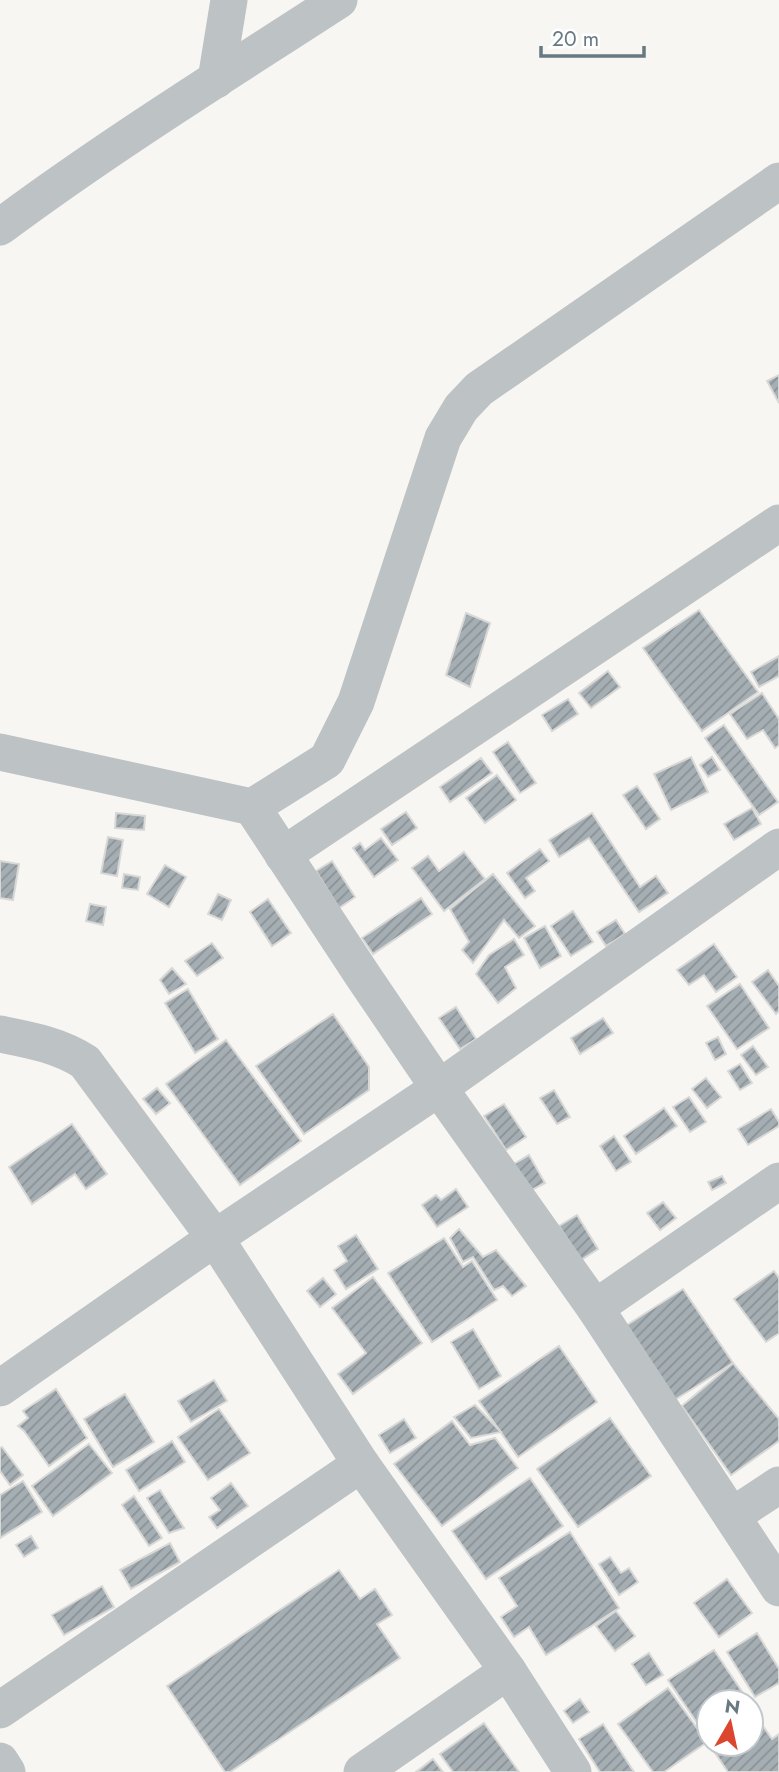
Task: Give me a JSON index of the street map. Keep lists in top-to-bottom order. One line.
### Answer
{"scale_bar":"20 m","north":"top"}
